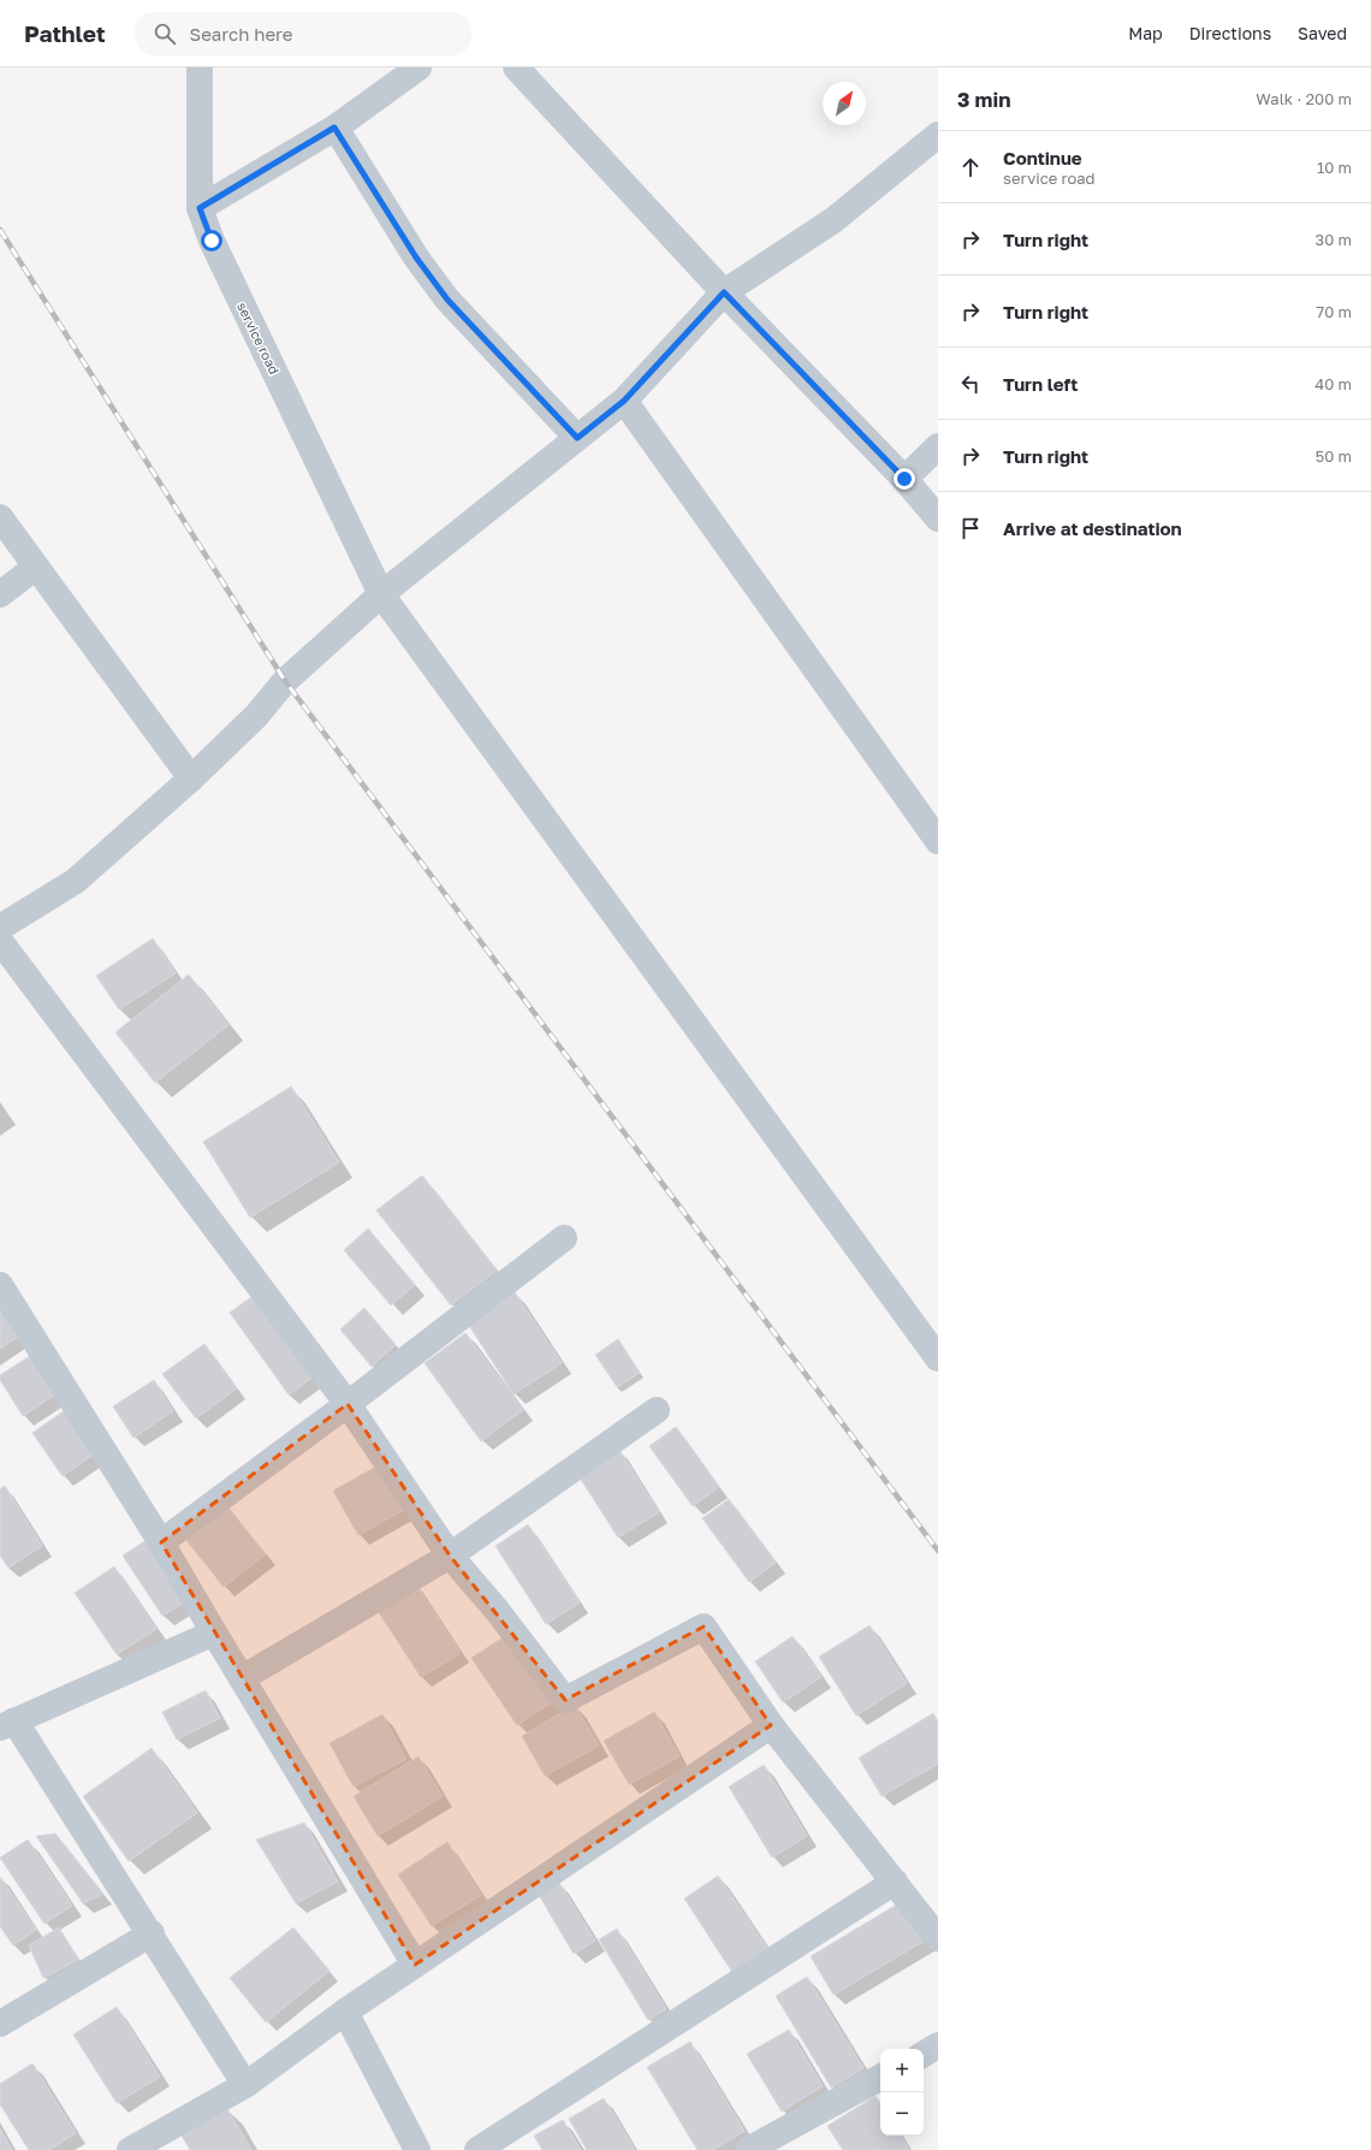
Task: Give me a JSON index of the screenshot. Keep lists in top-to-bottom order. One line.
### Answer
{"streets":{"street":["service road"]},"north":"top right","page":{"header":"Pathlet","search":"Search here","nav":["Map","Directions","Saved"],"heading":["3 min","Walk · 200 m"],"list":[["Continue","service road","10 m"],["Turn right","30 m"],["Turn right","70 m"],["Turn left","40 m"],["Turn right","50 m"],"Arrive at destination"],"map_buttons":["+","−"]}}
